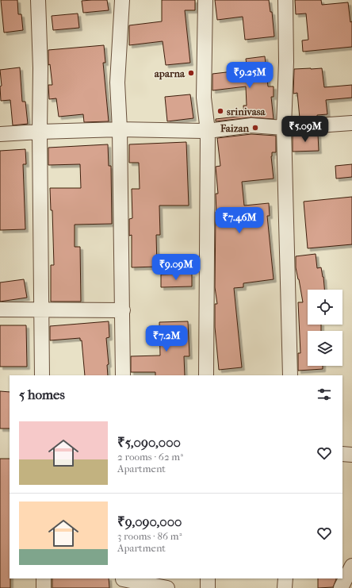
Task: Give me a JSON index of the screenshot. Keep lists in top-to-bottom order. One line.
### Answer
{"places":["aparna","srinivasa","Faizan"],"page":{"price":["₹9.25M","₹5.09M","₹7.46M","₹9.09M","₹7.2M"],"heading":"5 homes","list":[{"name":"₹5,090,000","note":"2 rooms · 62 m² · Apartment"},{"name":"₹9,090,000","note":"3 rooms · 86 m² · Apartment"}]}}
